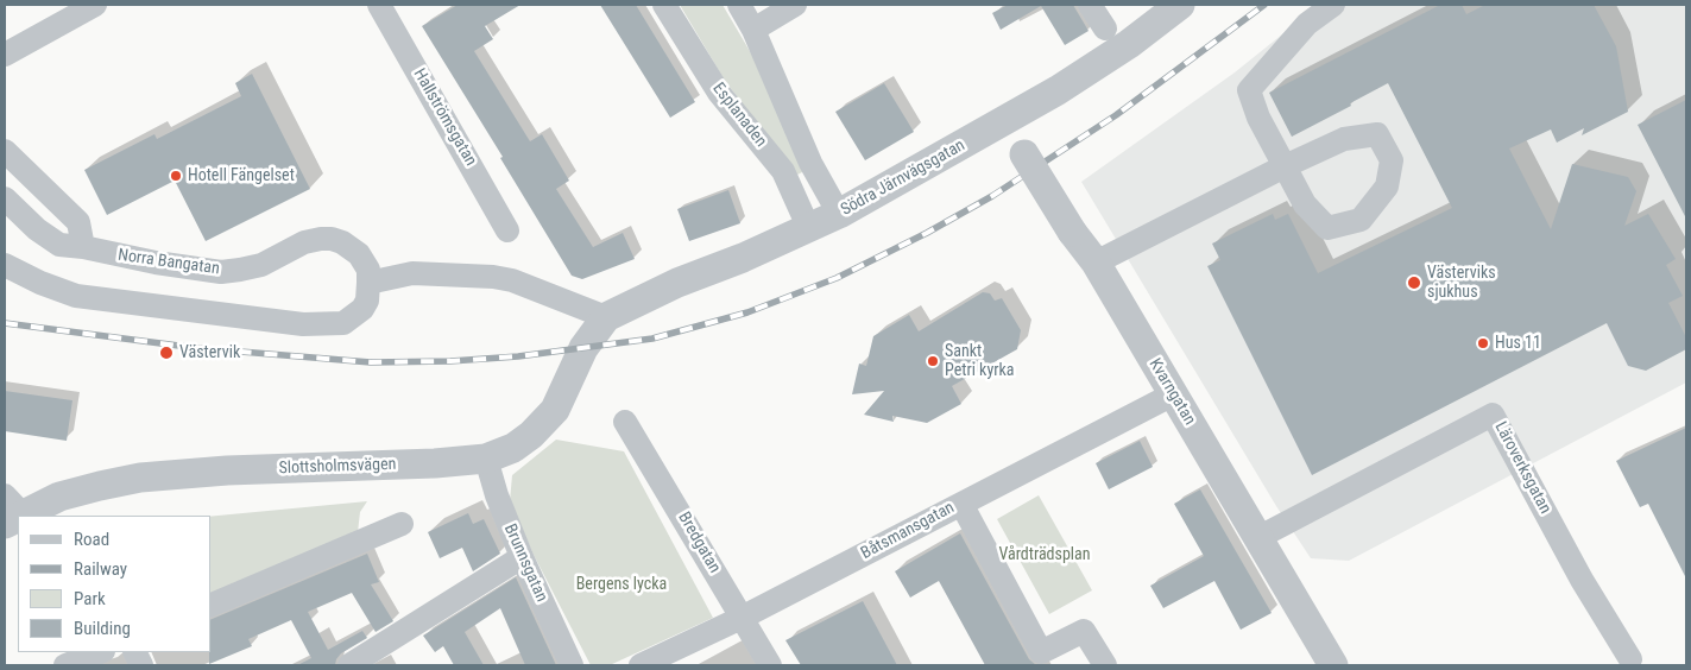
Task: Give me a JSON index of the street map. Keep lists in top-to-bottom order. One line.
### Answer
{"streets":{"street":["Esplanaden","Hallströmsgatan","Södra Järnvägsgatan","Norra Bangatan","Kvarngatan","Slottsholmsvägen","Läroverksgatan","Båtsmansgatan","Bredgatan","Brunnsgatan"]},"crossings":[["Esplanaden","Södra Järnvägsgatan"],["Södra Järnvägsgatan","Kvarngatan"],["Södra Järnvägsgatan","Slottsholmsvägen"],["Kvarngatan","Läroverksgatan"],["Kvarngatan","Båtsmansgatan"],["Slottsholmsvägen","Brunnsgatan"],["Båtsmansgatan","Bredgatan"]],"parks":["Vårdträdsplan","Bergens lycka"],"places":["Hotell Fängelset","Västerviks sjukhus","Hus 11","Västervik","Sankt Petri kyrka"],"legend":["Road","Railway","Park","Building"]}
